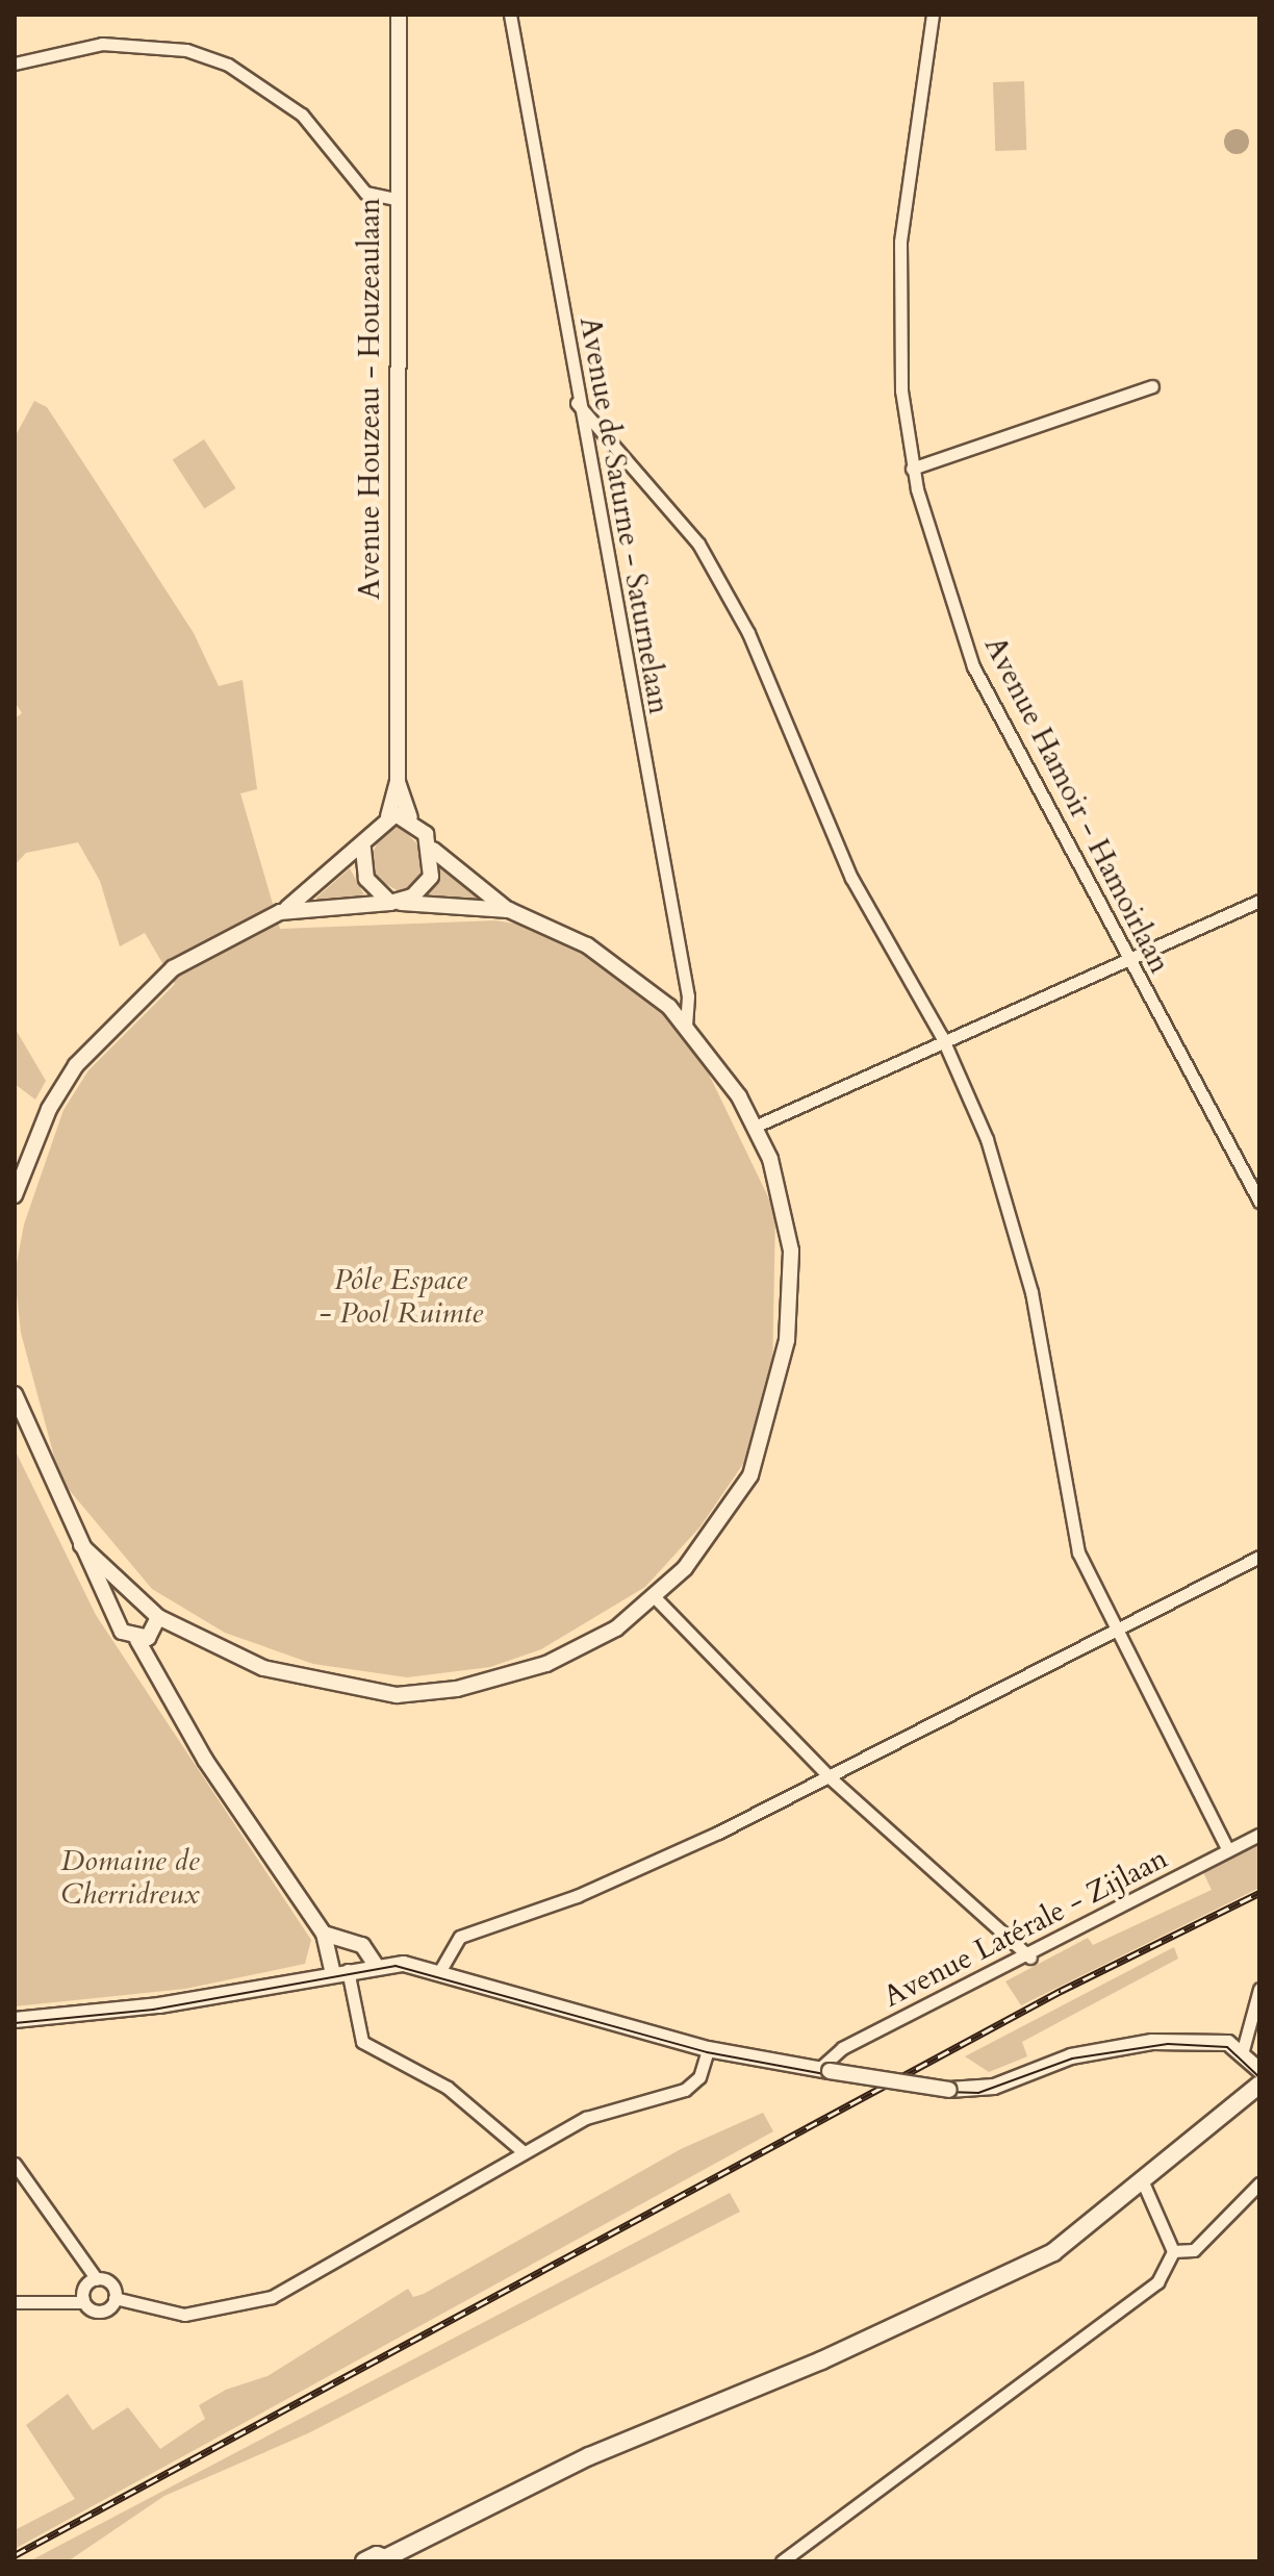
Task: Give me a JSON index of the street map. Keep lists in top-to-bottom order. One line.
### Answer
{"streets":{"street":["Avenue Houzeau - Houzeaulaan","Avenue de Saturne - Saturnelaan","Avenue Hamoir - Hamoirlaan","Avenue Latérale - Zijlaan"]},"parks":["Pôle Espace - Pool Ruimte","Domaine de Cherridreux"]}
